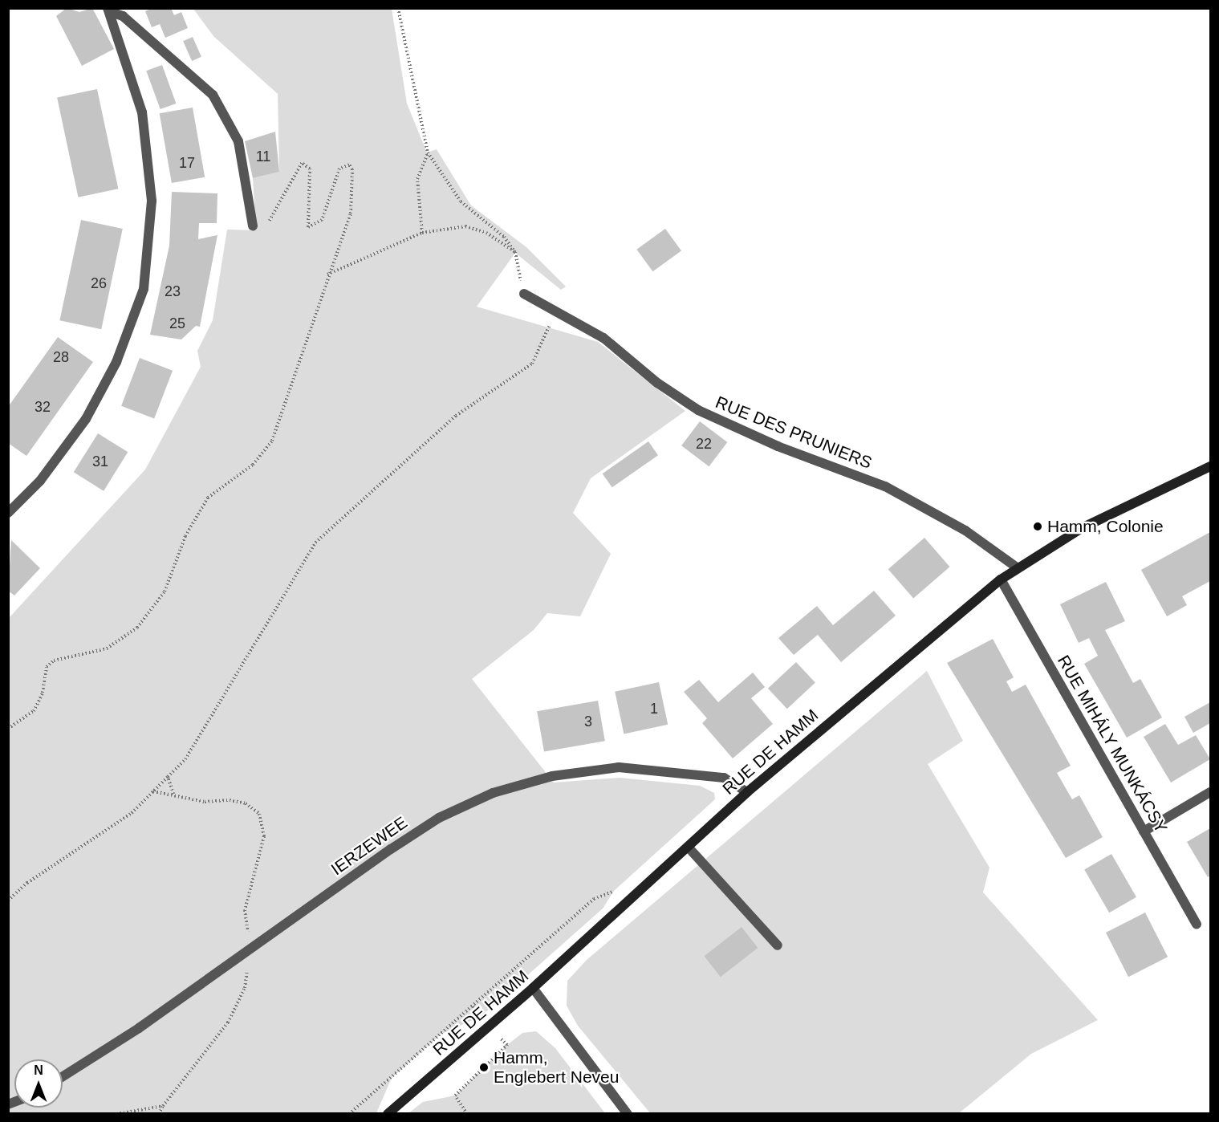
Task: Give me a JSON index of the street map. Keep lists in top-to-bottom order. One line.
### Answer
{"streets":{"main road":["RUE DE HAMM"],"street":["RUE DES PRUNIERS","RUE MIHÁLY MUNKÁCSY","IERZEWEE"]},"crossings":[["RUE DES PRUNIERS","RUE DE HAMM"],["RUE MIHÁLY MUNKÁCSY","RUE DE HAMM"],["RUE DE HAMM","IERZEWEE"]],"places":["Hamm, Colonie","Hamm, Englebert Neveu"],"house_numbers":["11","17","26","23","25","28","32","22","31","1","3"],"north":"top"}
